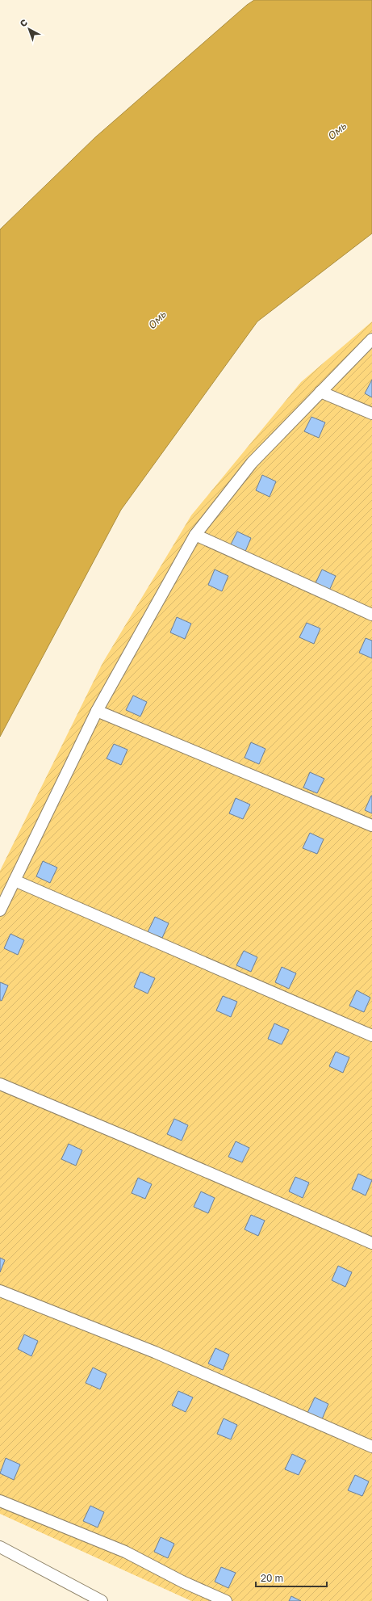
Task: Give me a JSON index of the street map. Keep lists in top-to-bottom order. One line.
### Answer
{"water":["Омь"],"scale_bar":"20 m","north":"top left"}
